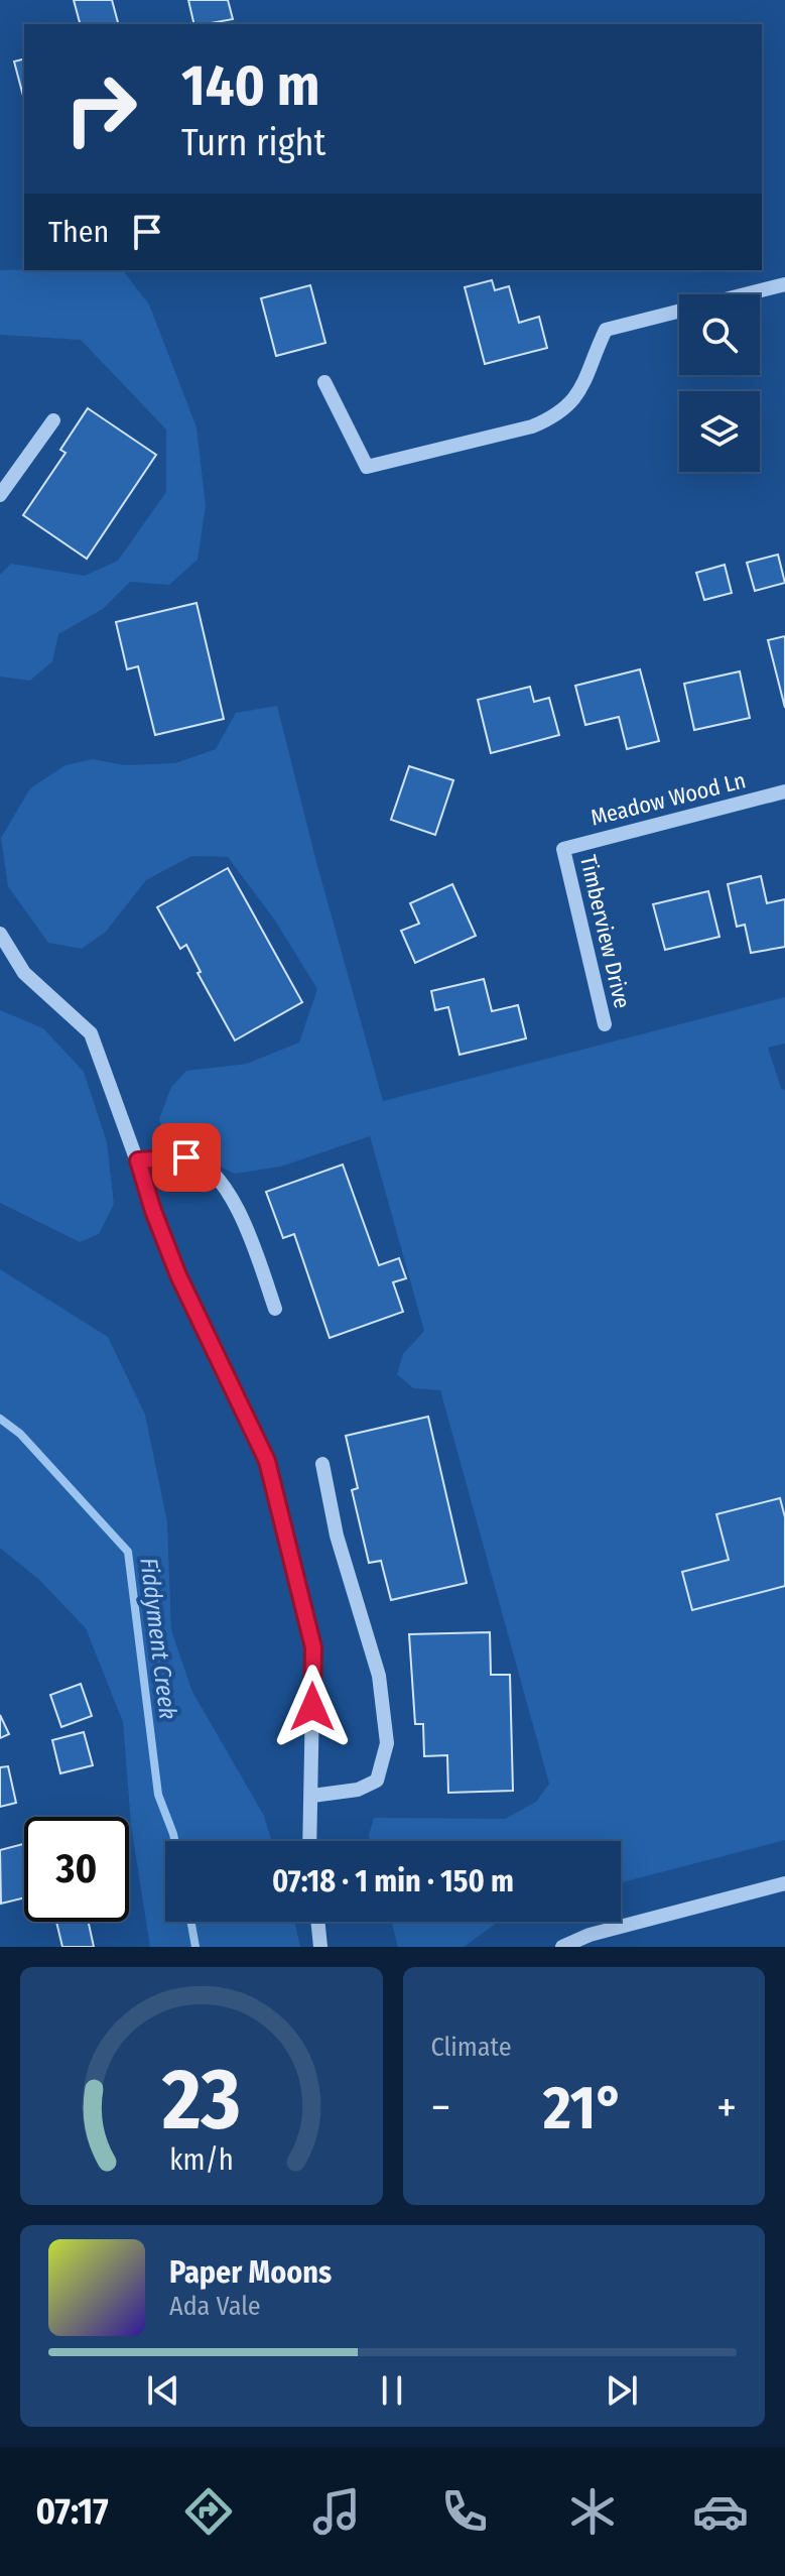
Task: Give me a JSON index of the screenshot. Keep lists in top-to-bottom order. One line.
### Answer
{"streets":{"street":["Meadow Wood Ln","Timberview Drive"]},"crossings":[["Meadow Wood Ln","Timberview Drive"]],"water":["Fiddyment Creek"],"page":{"turn":["140 m","Turn right"],"then":"Then","limit":"30","trip":"07:18 · 1 min · 150 m","tile":"Climate","heat":["−","21°","+"],"song":["Paper Moons","Ada Vale"],"tabs":"07:17","gauge":["23","km/h"]}}
